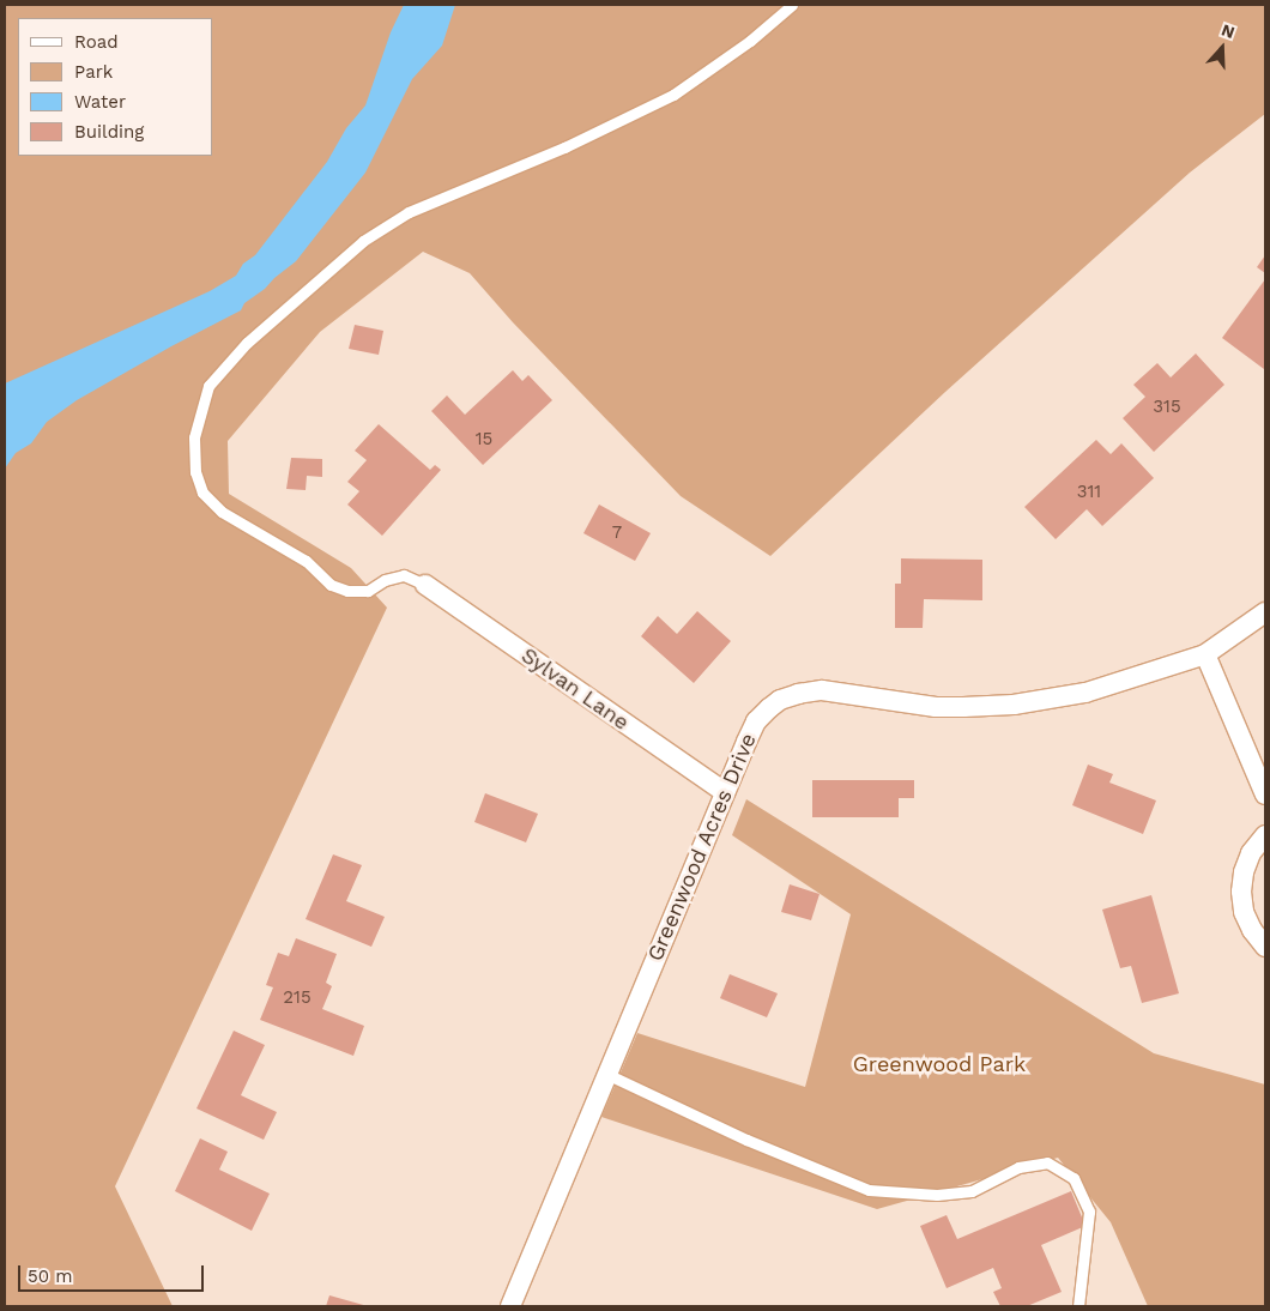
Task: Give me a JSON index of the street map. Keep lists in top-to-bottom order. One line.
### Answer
{"streets":{"street":["Sylvan Lane","Greenwood Acres Drive"]},"crossings":[["Sylvan Lane","Greenwood Acres Drive"]],"parks":["Greenwood Park"],"house_numbers":["315","15","311","7","215"],"legend":["Road","Park","Water","Building"],"scale_bar":"50 m","north":"top"}
